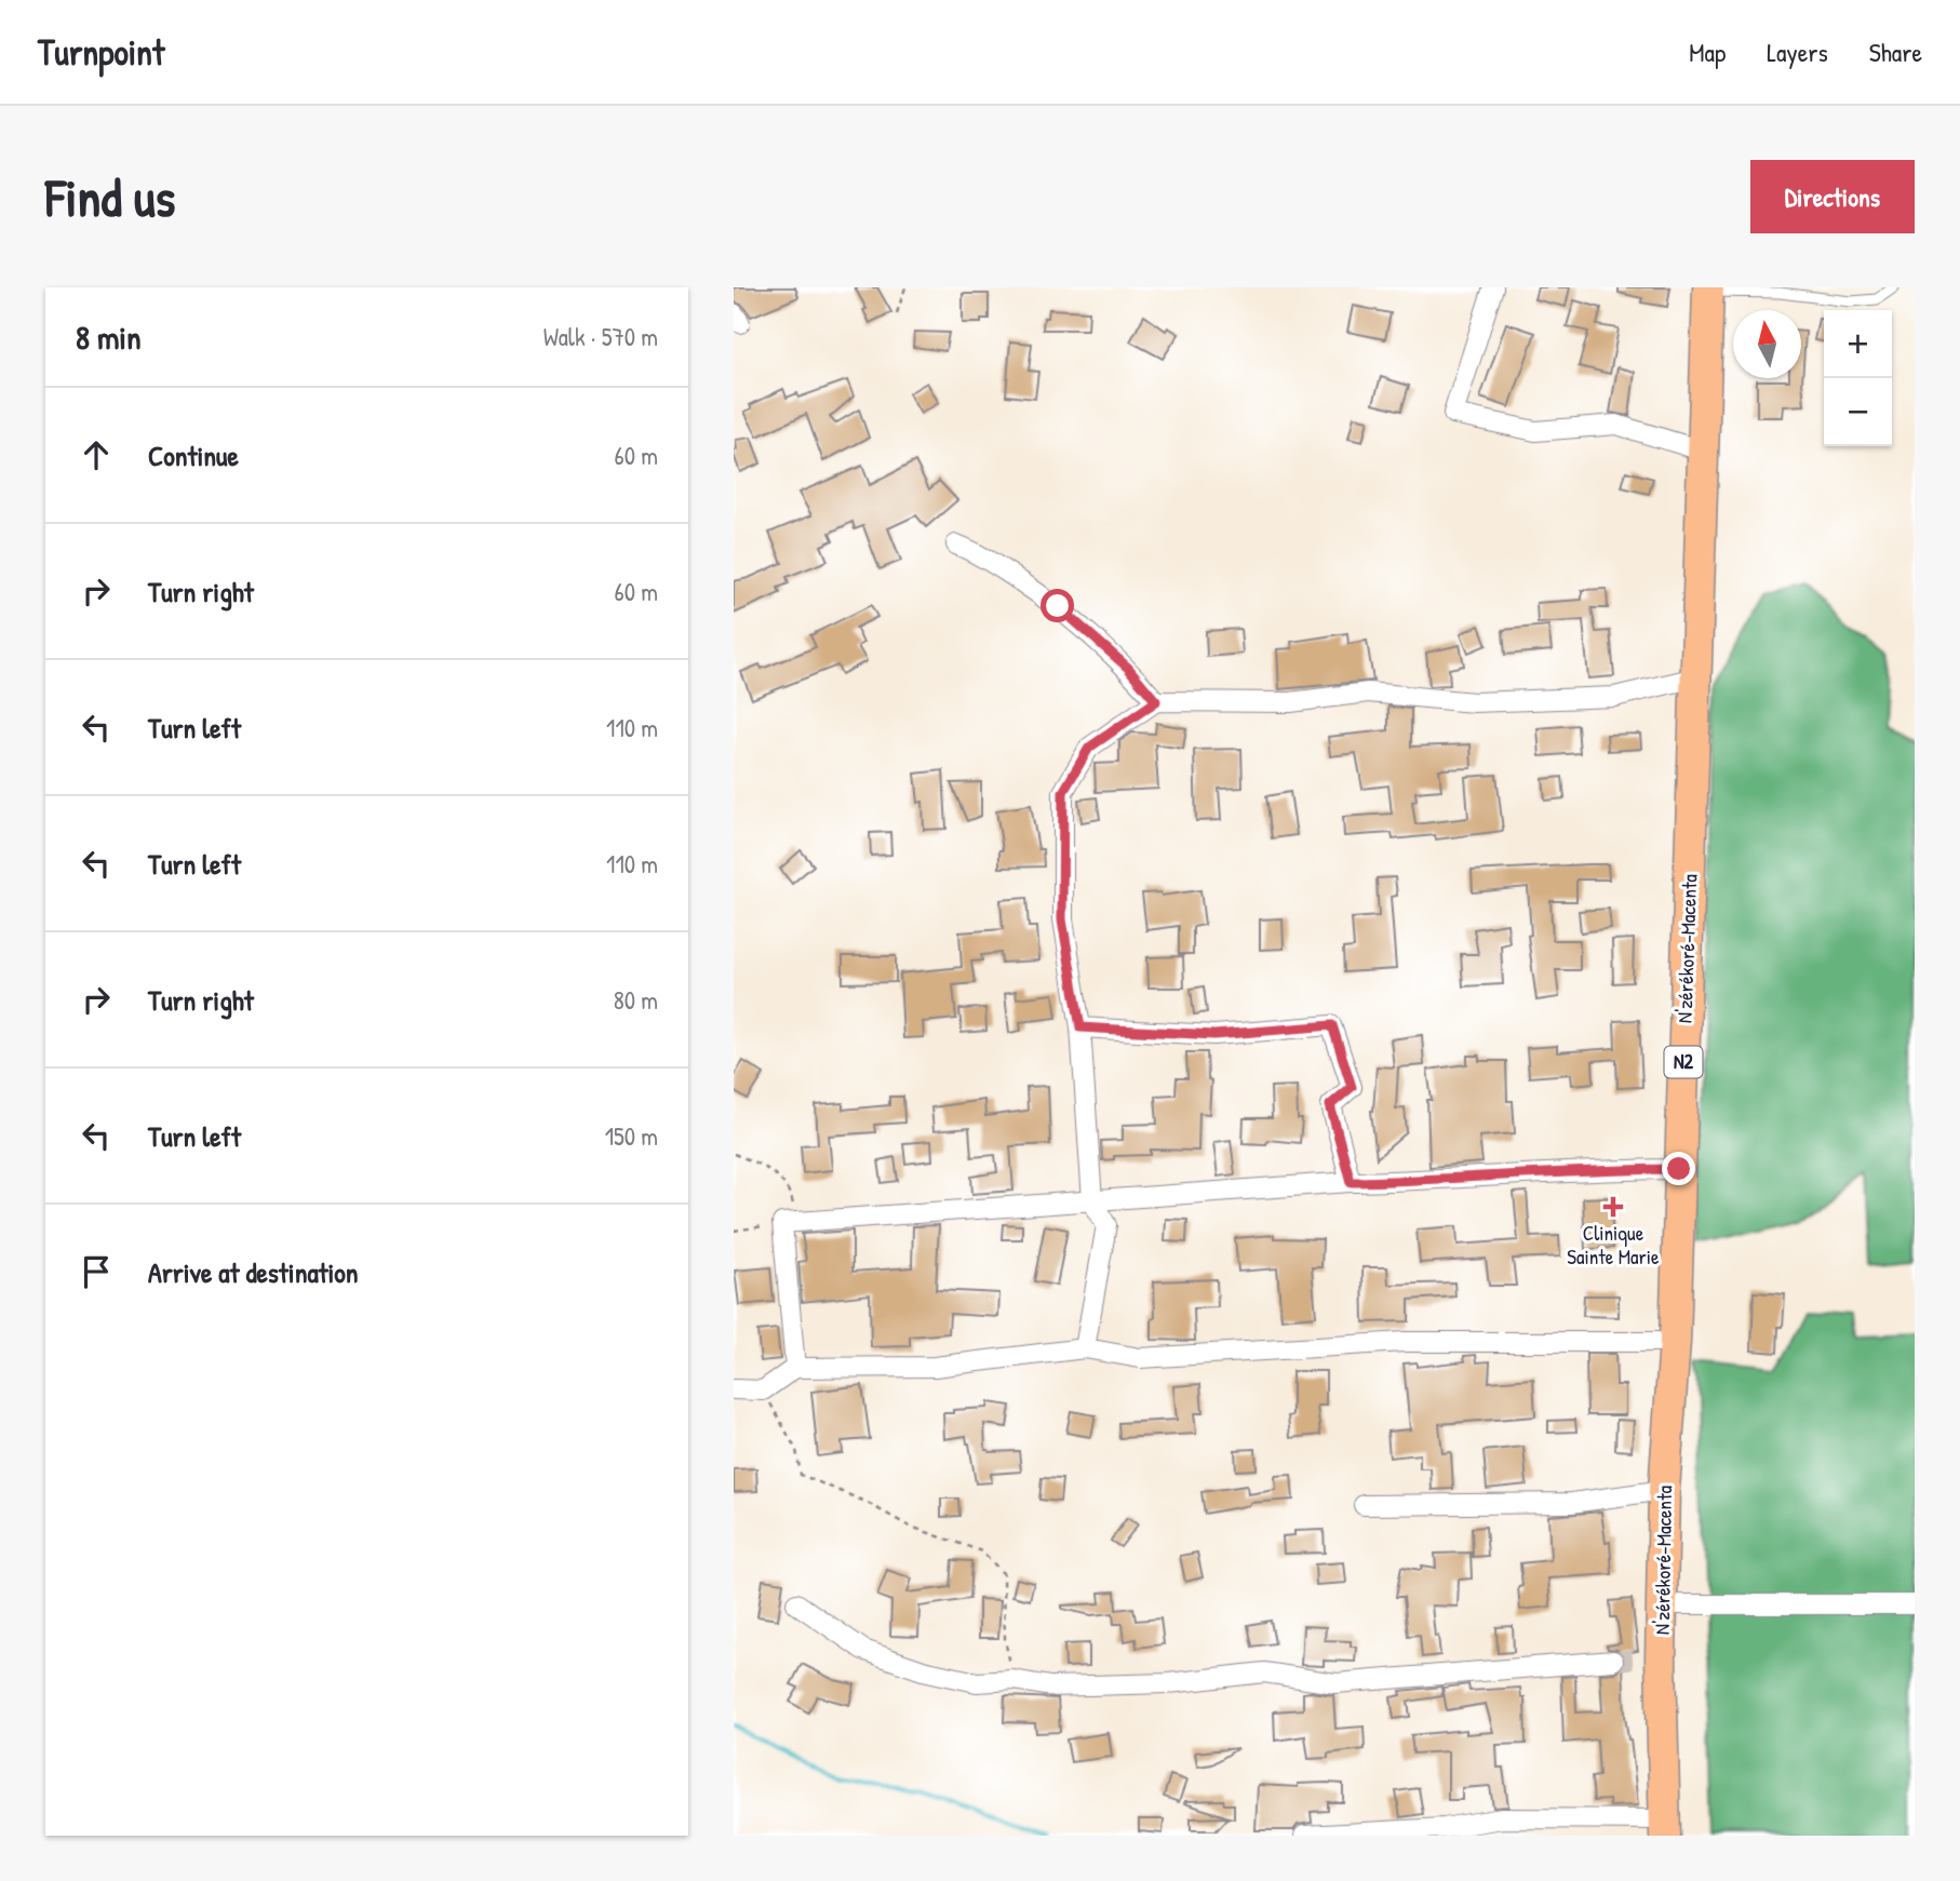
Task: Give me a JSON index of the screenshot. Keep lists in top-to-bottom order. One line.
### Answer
{"streets":{"highway":["N'zérékoré-Macenta","N2"]},"places":{"health":["Clinique Sainte Marie"]},"north":"top","page":{"header":"Turnpoint","nav":["Map","Layers","Share"],"buttons":"Directions","title":"Find us","heading":["8 min","Walk · 570 m"],"map_buttons":["+","−"],"list":[["Continue","60 m"],["Turn right","60 m"],["Turn left","110 m"],["Turn left","110 m"],["Turn right","80 m"],["Turn left","150 m"],"Arrive at destination"]}}
